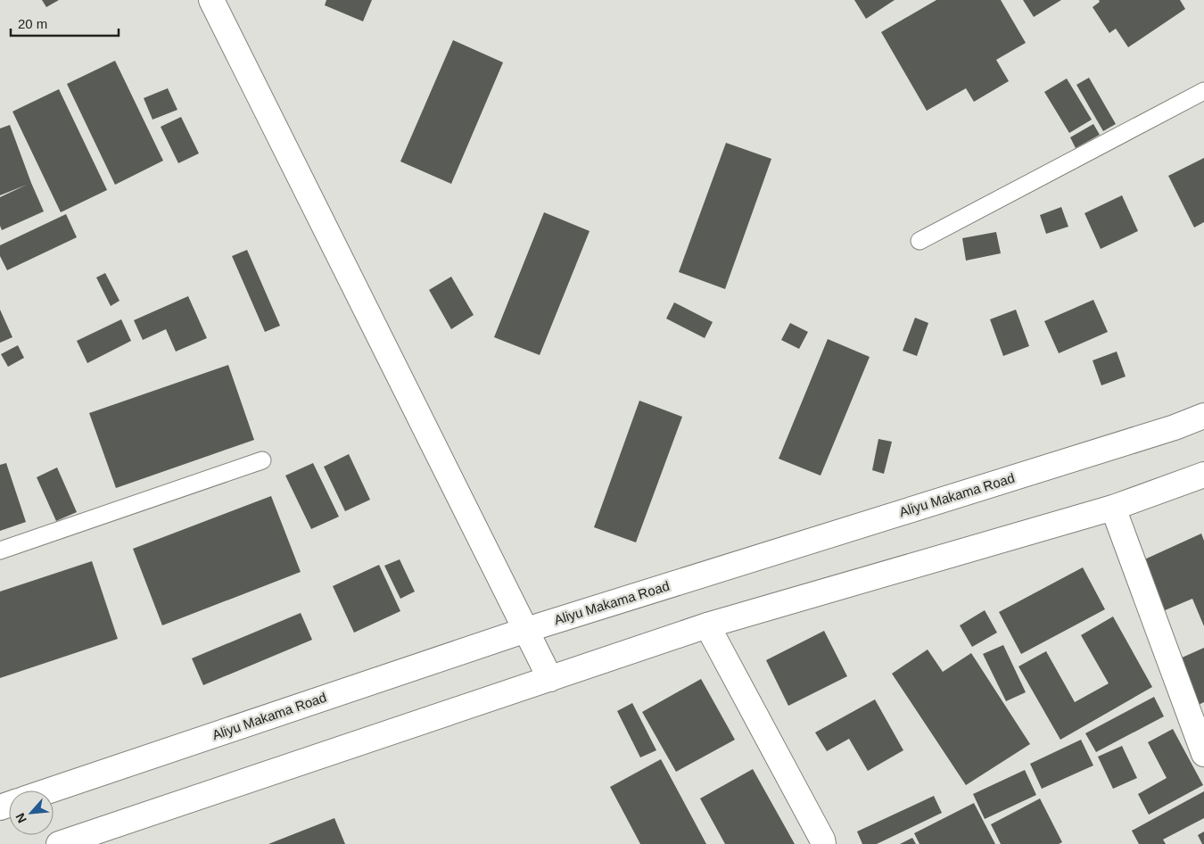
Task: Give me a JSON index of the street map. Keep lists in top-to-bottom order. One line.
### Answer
{"streets":{"street":["Aliyu Makama Road"]},"scale_bar":"20 m","north":"bottom left"}
